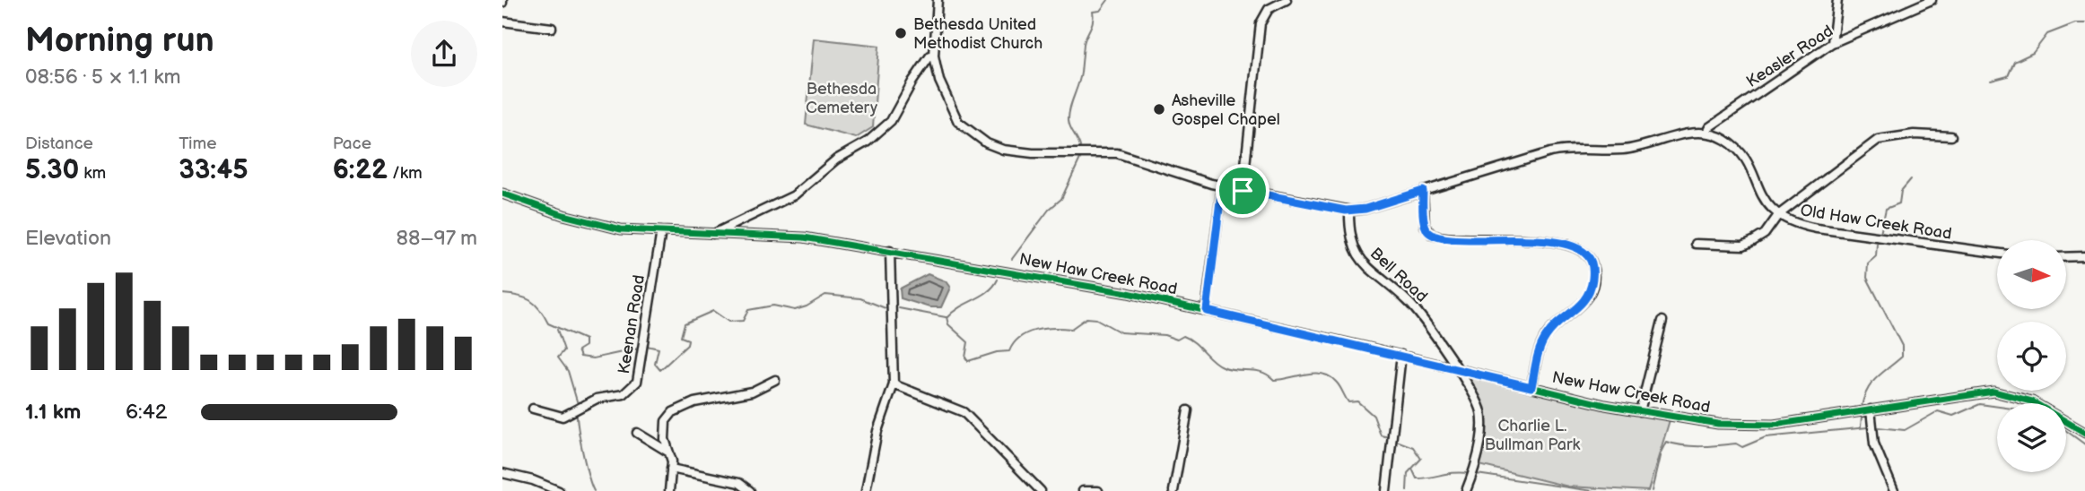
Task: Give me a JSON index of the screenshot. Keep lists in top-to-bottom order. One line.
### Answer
{"streets":{"street":["Keasler Road","Old Haw Creek Road","New Haw Creek Road","Bell Road","Keenan Road"]},"crossings":[["Keasler Road","Old Haw Creek Road"],["New Haw Creek Road","Bell Road"],["New Haw Creek Road","Keenan Road"]],"parks":["Bethesda Cemetery","Charlie L. Bullman Park"],"places":["Bethesda United Methodist Church","Asheville Gospel Chapel"],"north":"right","page":{"heading":["Morning run","08:56 · 5 × 1.1 km"],"stats":[["Distance","5.30 km"],["Time","33:45"],["Pace","6:22 /km"]],"chart":["Elevation","88–97 m"],"list":[{"name":"1.1 km","note":"6:42"}]}}
